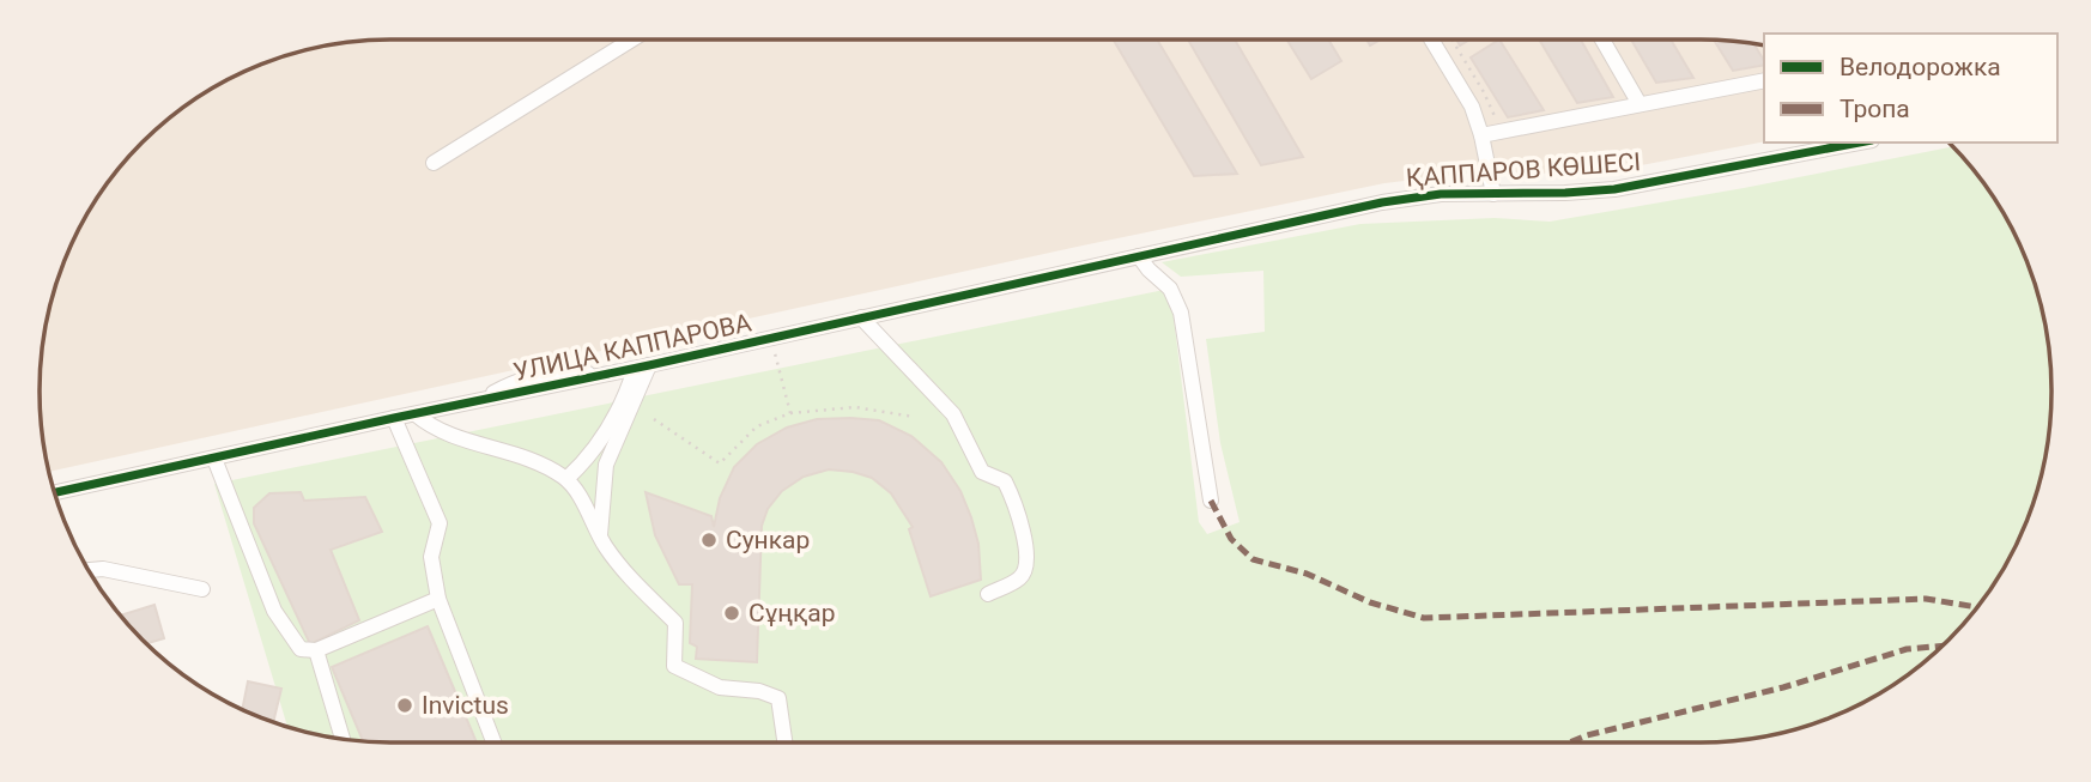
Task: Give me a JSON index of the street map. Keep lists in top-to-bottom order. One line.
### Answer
{"streets":{"street":["ҚАППАРОВ КӨШЕСІ","УЛИЦА КАППАРОВА"]},"crossings":[["ҚАППАРОВ КӨШЕСІ","УЛИЦА КАППАРОВА"]],"places":["Сункар","Сұңқар","Invictus"],"legend":["Велодорожка","Тропа"]}
